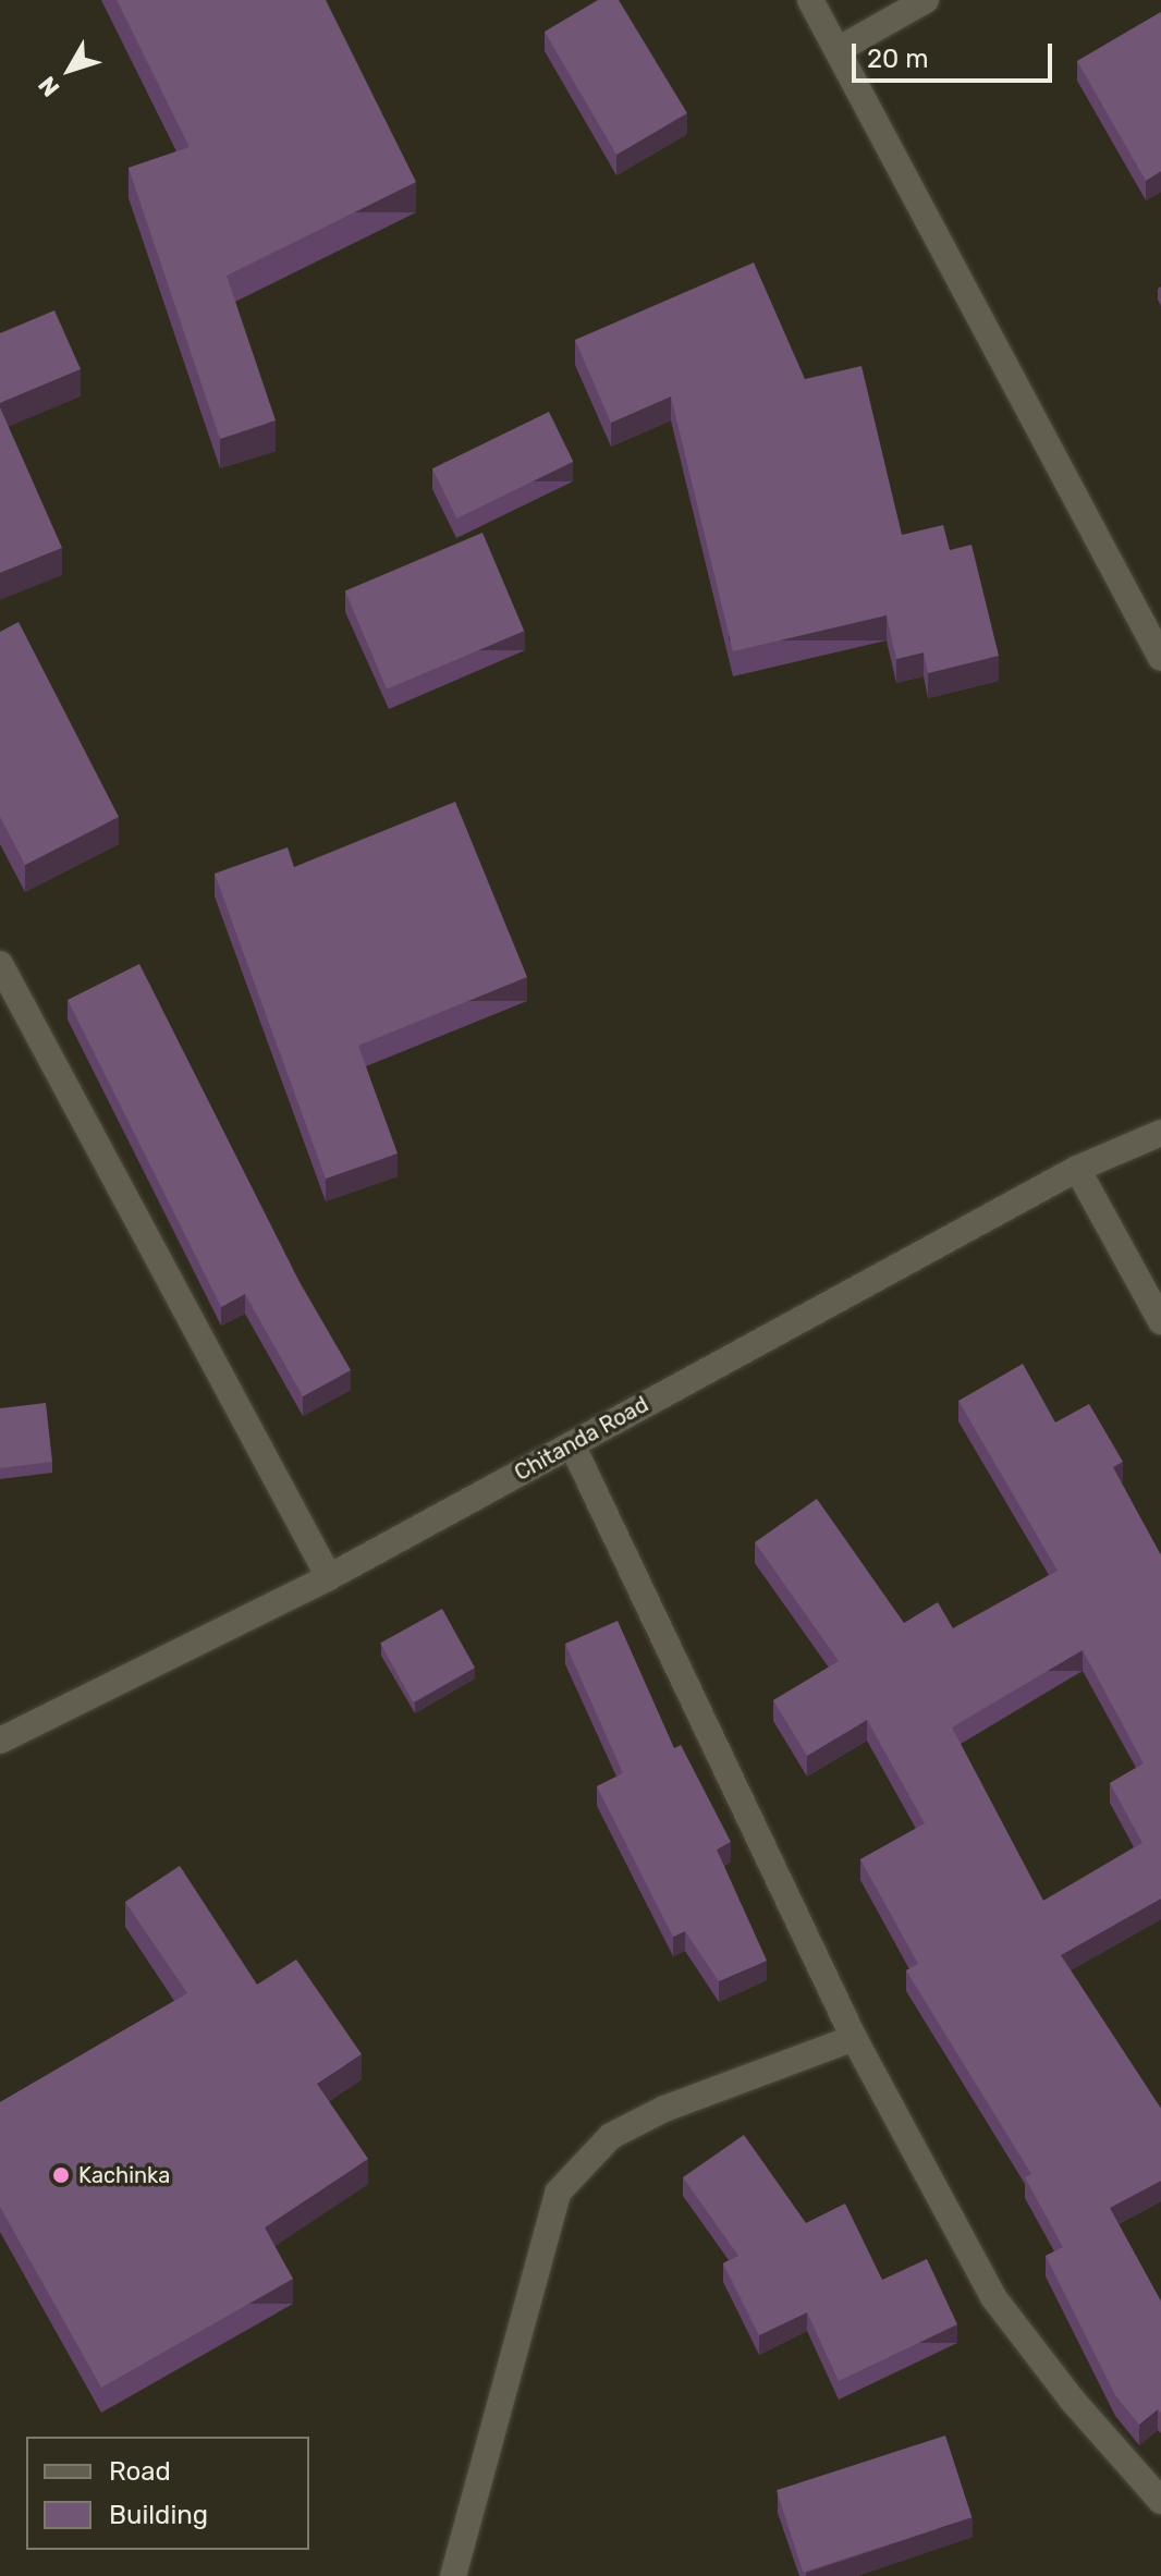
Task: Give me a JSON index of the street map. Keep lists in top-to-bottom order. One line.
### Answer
{"streets":{"street":["Chitanda Road"]},"places":["Kachinka"],"legend":["Road","Building"],"scale_bar":"20 m","north":"bottom left"}
